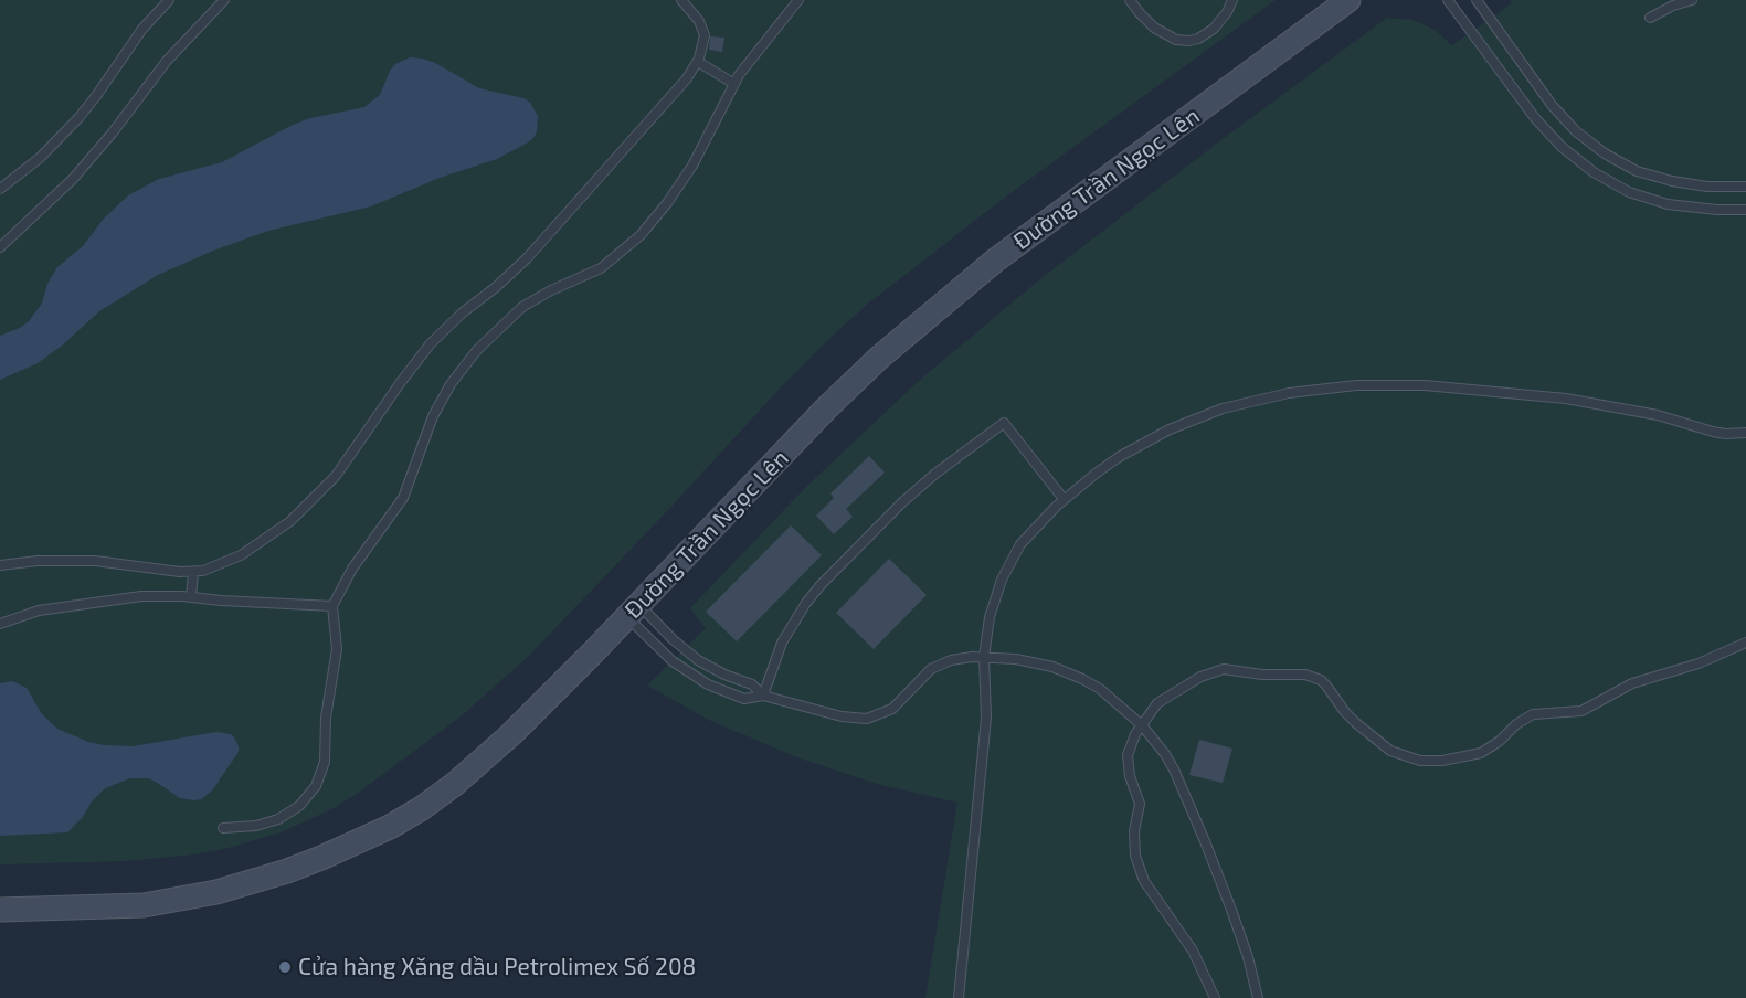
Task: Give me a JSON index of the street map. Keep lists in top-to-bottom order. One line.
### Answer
{"streets":{"street":["Đường Trần Ngọc Lên"]},"places":["Cửa hàng Xăng dầu Petrolimex Số 208"]}
